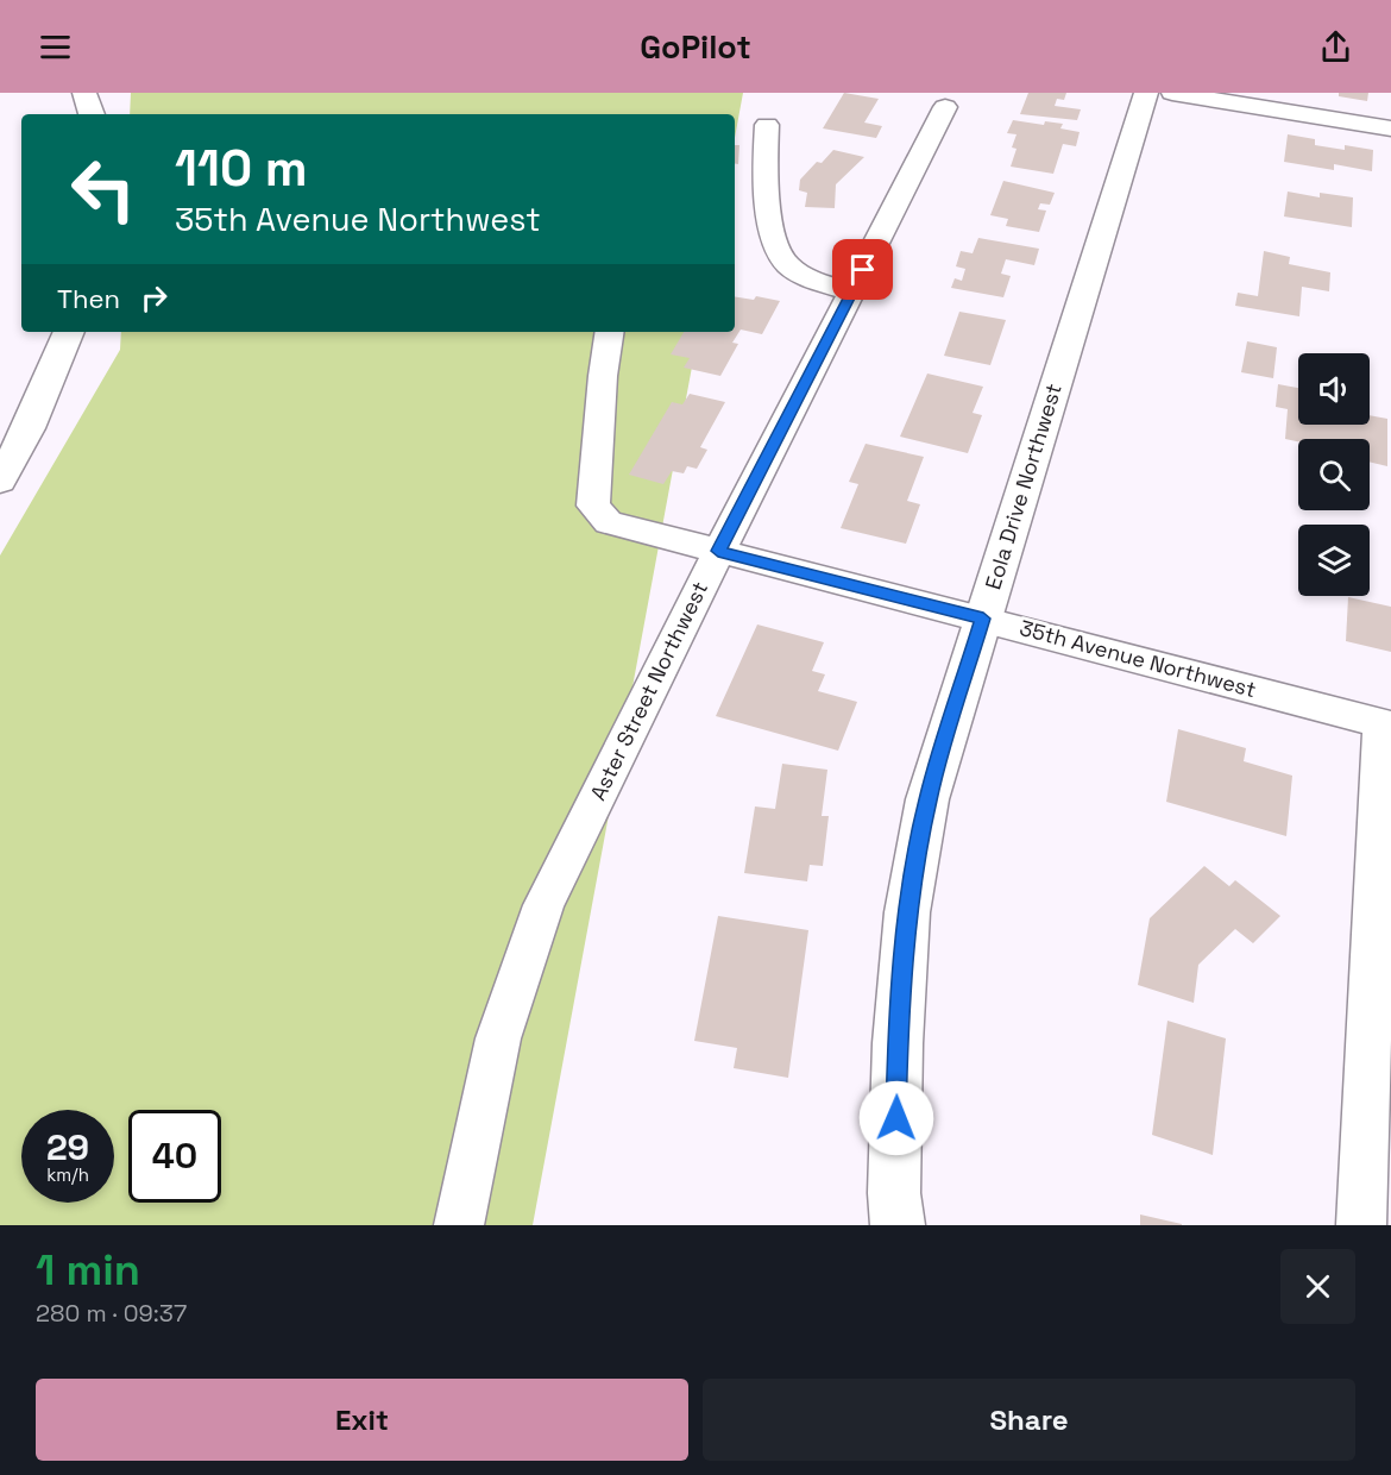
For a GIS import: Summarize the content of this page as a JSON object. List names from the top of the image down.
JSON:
{
  "streets": {
    "street": ["Eola Drive Northwest", "35th Avenue Northwest", "Aster Street Northwest"]
  },
  "crossings": [
    ["Eola Drive Northwest", "35th Avenue Northwest"],
    ["35th Avenue Northwest", "Aster Street Northwest"]
  ],
  "page": {
    "header": "GoPilot",
    "turn": ["110 m", "35th Avenue Northwest"],
    "then": "Then",
    "speed": "29 km/h",
    "limit": "40",
    "heading": ["1 min", "280 m · 09:37"],
    "buttons": ["Exit", "Share"]
  }
}
